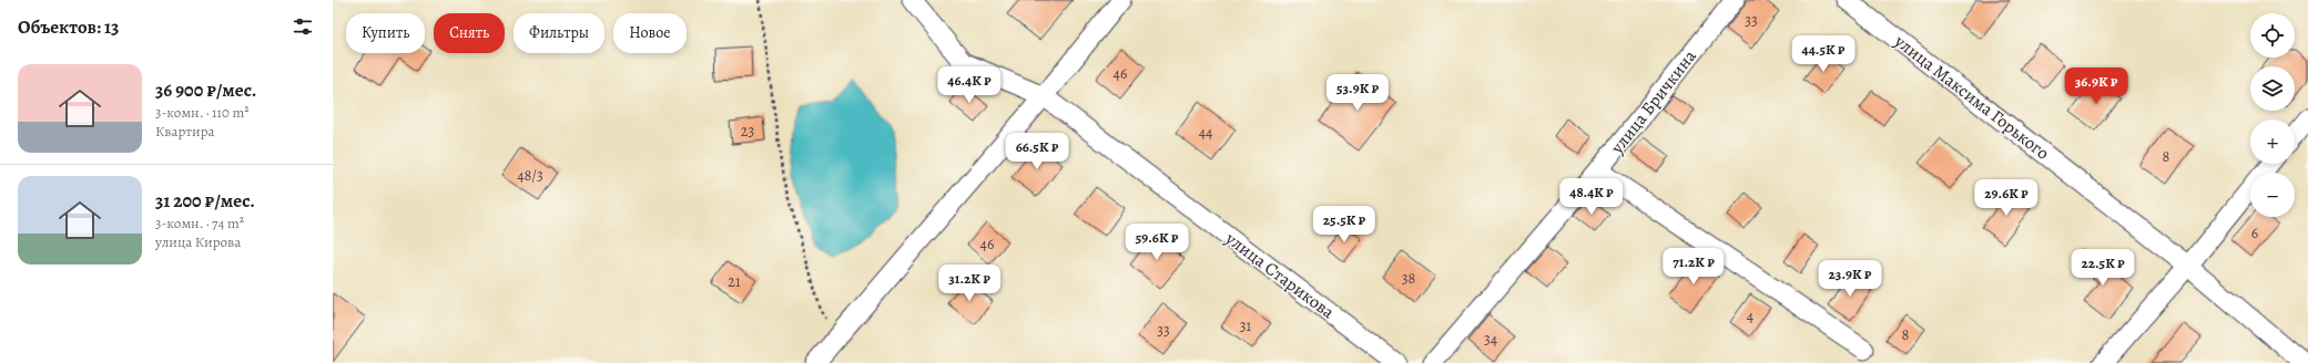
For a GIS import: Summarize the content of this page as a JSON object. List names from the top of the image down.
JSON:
{
  "streets": {
    "street": ["улица Максима Горького", "улица Бричкина", "улица Старикова"]
  },
  "house_numbers": [
    "33",
    "46",
    "23",
    "44",
    "8",
    "48/3",
    "6",
    "46",
    "38",
    "21",
    "4",
    "31",
    "33",
    "8",
    "34"
  ],
  "page": {
    "heading": "Объектов: 13",
    "map_buttons": ["+", "−"],
    "chip": [
      "Купить",
      "Снять",
      "Фильтры",
      "Новое"
    ],
    "price": [
      "44.5K ₽",
      "46.4K ₽",
      "36.9K ₽",
      "53.9K ₽",
      "66.5K ₽",
      "48.4K ₽",
      "29.6K ₽",
      "25.5K ₽",
      "59.6K ₽",
      "71.2K ₽",
      "22.5K ₽",
      "23.9K ₽",
      "31.2K ₽"
    ],
    "list": [
      {
        "name": "36 900 ₽/мес.",
        "note": "3-комн. · 110 m² · Квартира"
      },
      {
        "name": "31 200 ₽/мес.",
        "note": "3-комн. · 74 m² · улица Кирова"
      }
    ]
  }
}
